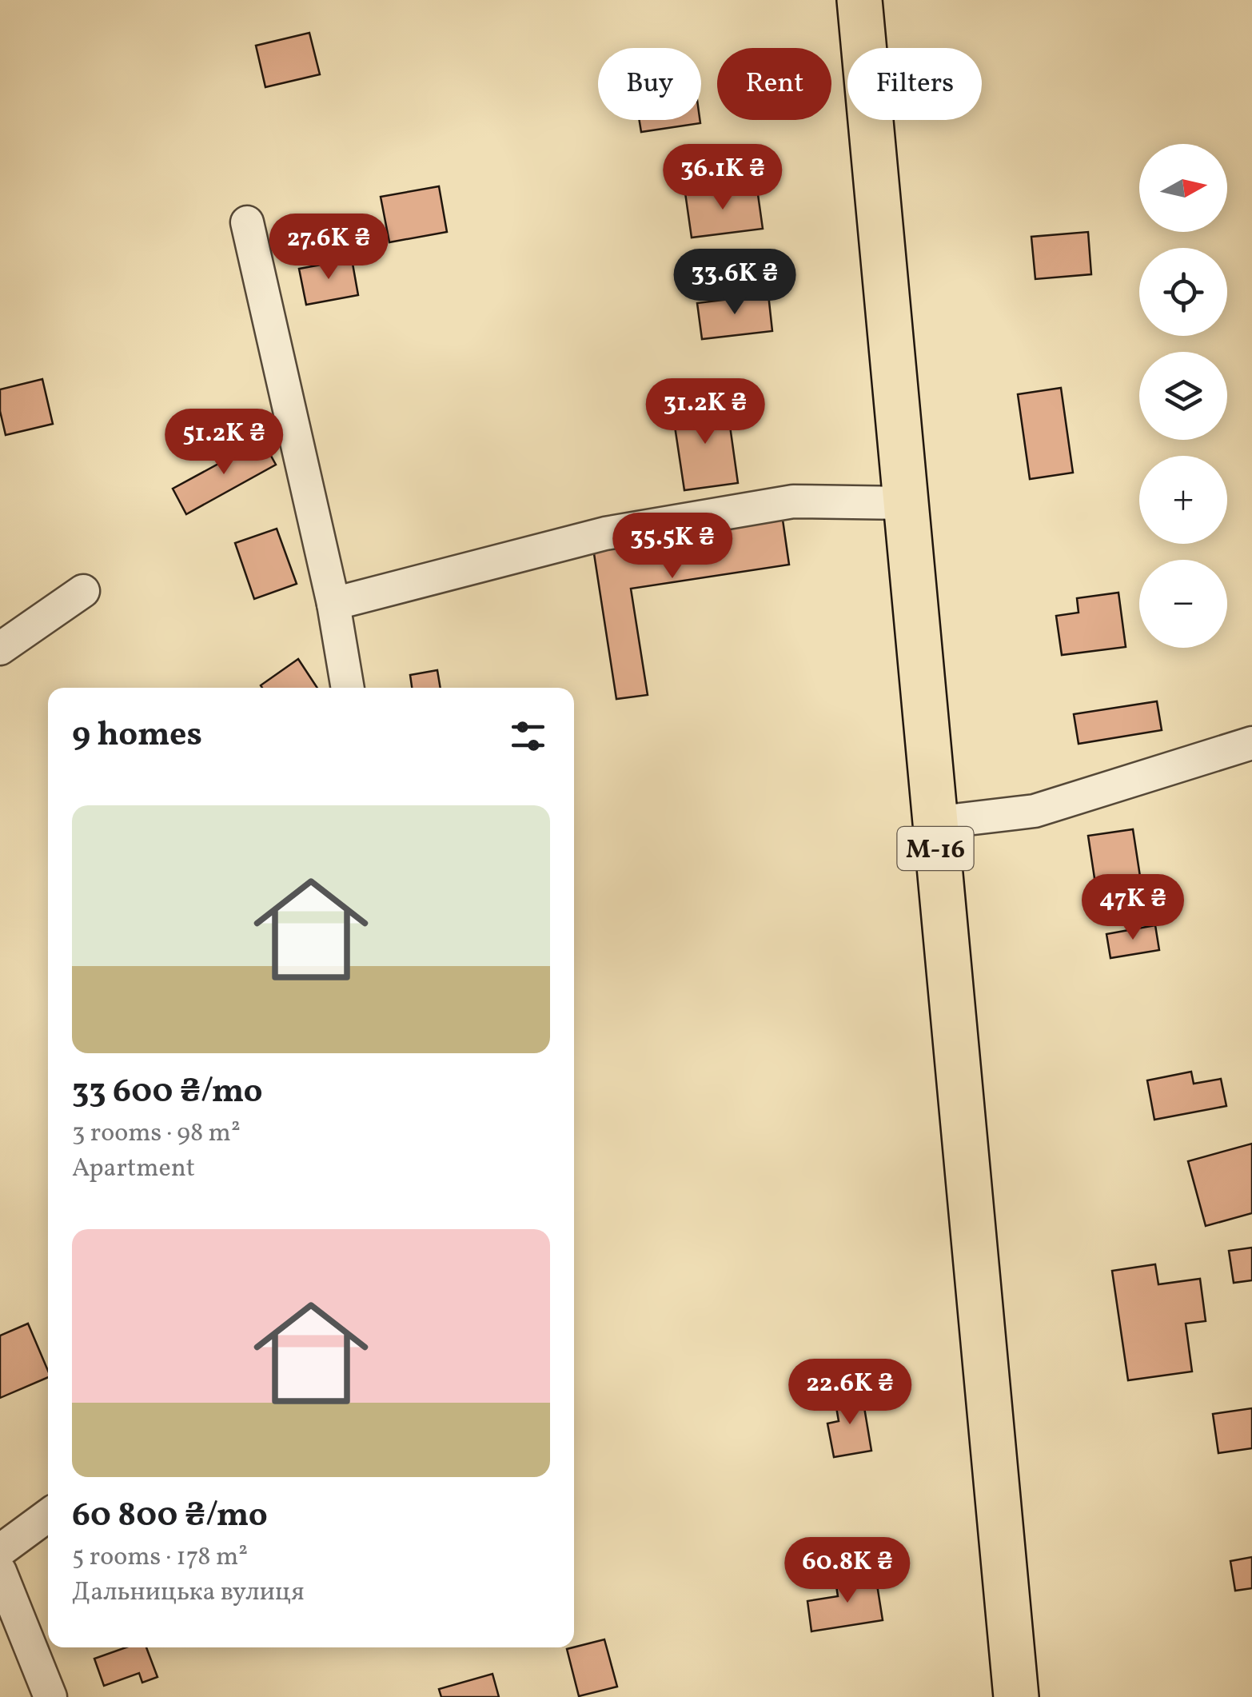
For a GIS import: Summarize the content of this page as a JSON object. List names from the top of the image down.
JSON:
{
  "streets": {
    "highway": ["М-16"]
  },
  "north": "right",
  "page": {
    "chip": ["Buy", "Rent", "Filters"],
    "map_buttons": ["+", "−"],
    "price": [
      "36.1K ₴",
      "27.6K ₴",
      "33.6K ₴",
      "31.2K ₴",
      "51.2K ₴",
      "35.5K ₴",
      "47K ₴",
      "22.6K ₴",
      "60.8K ₴"
    ],
    "heading": "9 homes",
    "list": [
      {
        "name": "33 600 ₴/mo",
        "note": "3 rooms · 98 m² · Apartment"
      },
      {
        "name": "60 800 ₴/mo",
        "note": "5 rooms · 178 m² · Дальницька вулиця"
      }
    ]
  }
}
